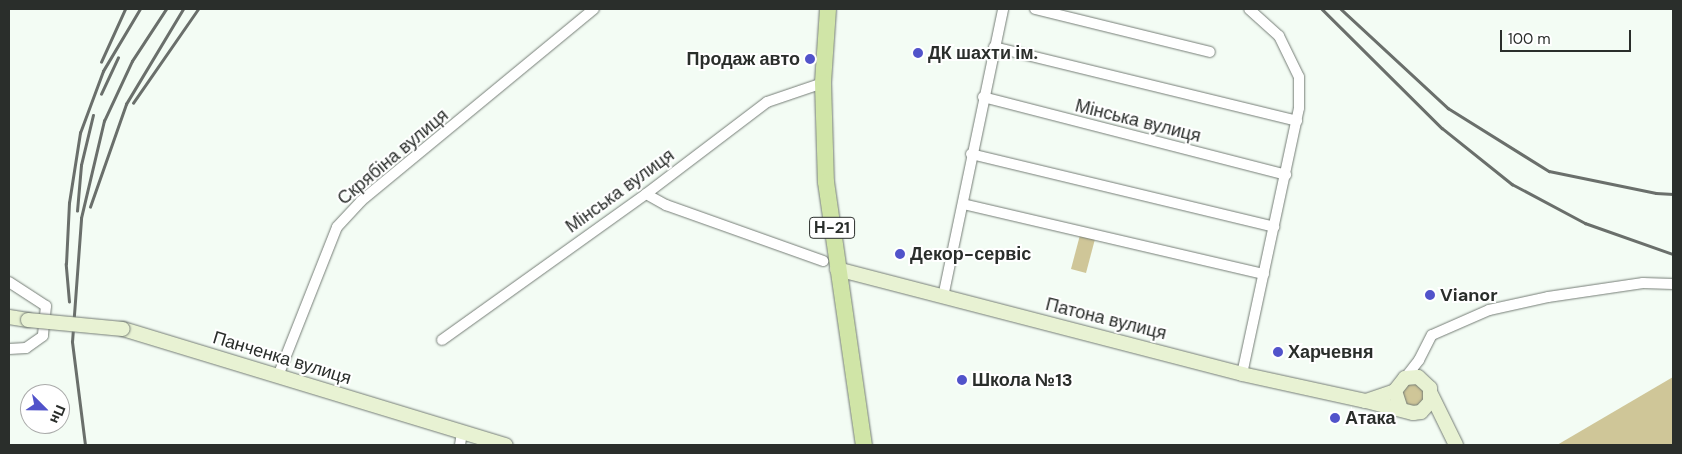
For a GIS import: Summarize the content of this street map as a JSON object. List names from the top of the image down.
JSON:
{
  "streets": {
    "main road": ["Н-21"],
    "street": [
      "Мінська вулиця",
      "Скрябіна вулиця",
      "Патона вулиця",
      "Панченка вулиця"
    ]
  },
  "crossings": [
    ["Мінська вулиця", "Н-21"],
    ["Скрябіна вулиця", "Панченка вулиця"],
    ["Н-21", "Патона вулиця"]
  ],
  "places": [
    "ДК шахти ім.",
    "Продаж авто",
    "Декор-сервіс",
    "Vianor",
    "Харчевня",
    "Школа №13",
    "Атака"
  ],
  "scale_bar": "100 m",
  "north": "bottom right"
}
